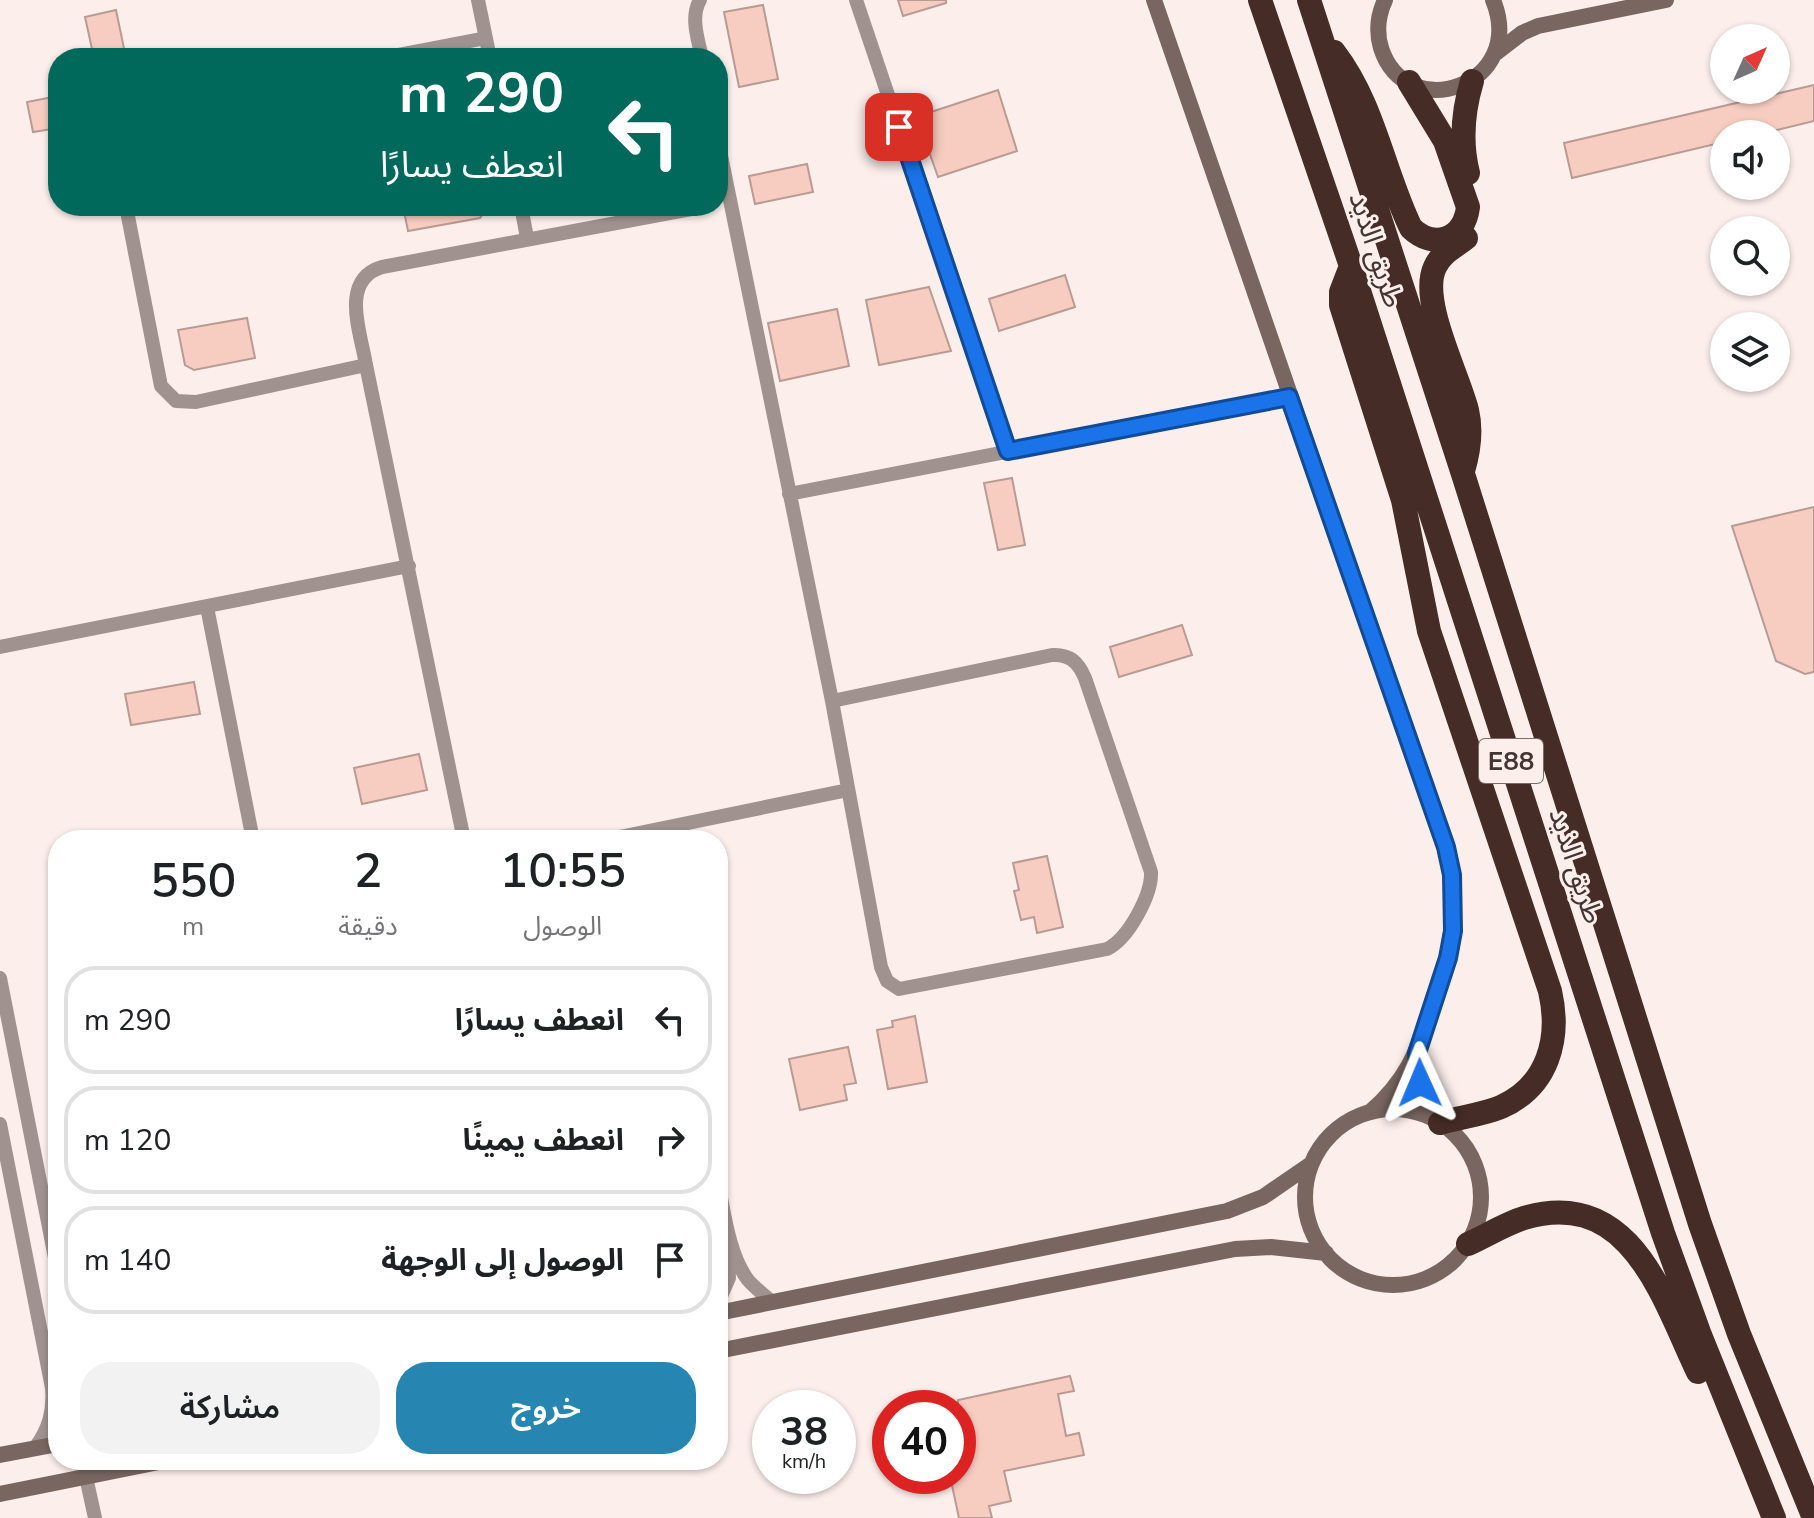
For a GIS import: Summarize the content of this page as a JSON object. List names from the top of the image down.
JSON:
{
  "streets": {
    "highway": ["طريق الذيد", "E88"]
  },
  "north": "top right",
  "page": {
    "turn": ["290 m", "انعطف يسارًا"],
    "eta": [
      "10:55",
      "الوصول",
      "2",
      "دقيقة",
      "550",
      "m"
    ],
    "list": [
      {
        "name": "انعطف يسارًا",
        "value": "290 m"
      },
      {
        "name": "انعطف يمينًا",
        "value": "120 m"
      },
      {
        "name": "الوصول إلى الوجهة",
        "value": "140 m"
      }
    ],
    "buttons": ["خروج", "مشاركة"],
    "speed": "38 km/h",
    "limit": "40"
  }
}
